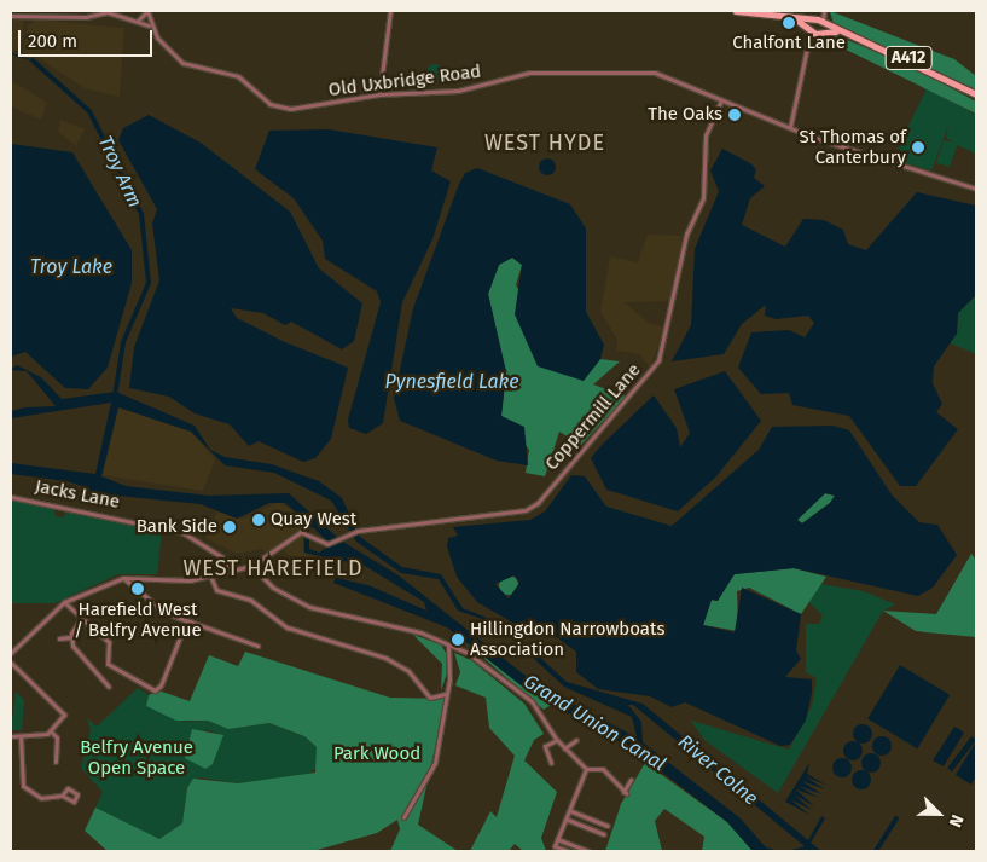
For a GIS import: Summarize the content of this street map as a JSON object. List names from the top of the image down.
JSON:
{
  "streets": {
    "main road": ["A412"],
    "street": ["Old Uxbridge Road", "Coppermill Lane", "Jacks Lane"]
  },
  "crossings": [
    ["Old Uxbridge Road", "Coppermill Lane"]
  ],
  "districts": ["WEST HYDE", "WEST HAREFIELD"],
  "water": [
    "Troy Arm",
    "Troy Lake",
    "Pynesfield Lake",
    "Grand Union Canal",
    "River Colne"
  ],
  "parks": ["Belfry Avenue Open Space", "Park Wood"],
  "places": [
    "Chalfont Lane",
    "The Oaks",
    "St Thomas of Canterbury",
    "Quay West",
    "Bank Side",
    "Harefield West / Belfry Avenue",
    "Hillingdon Narrowboats Association"
  ],
  "scale_bar": "200 m",
  "north": "bottom right"
}
